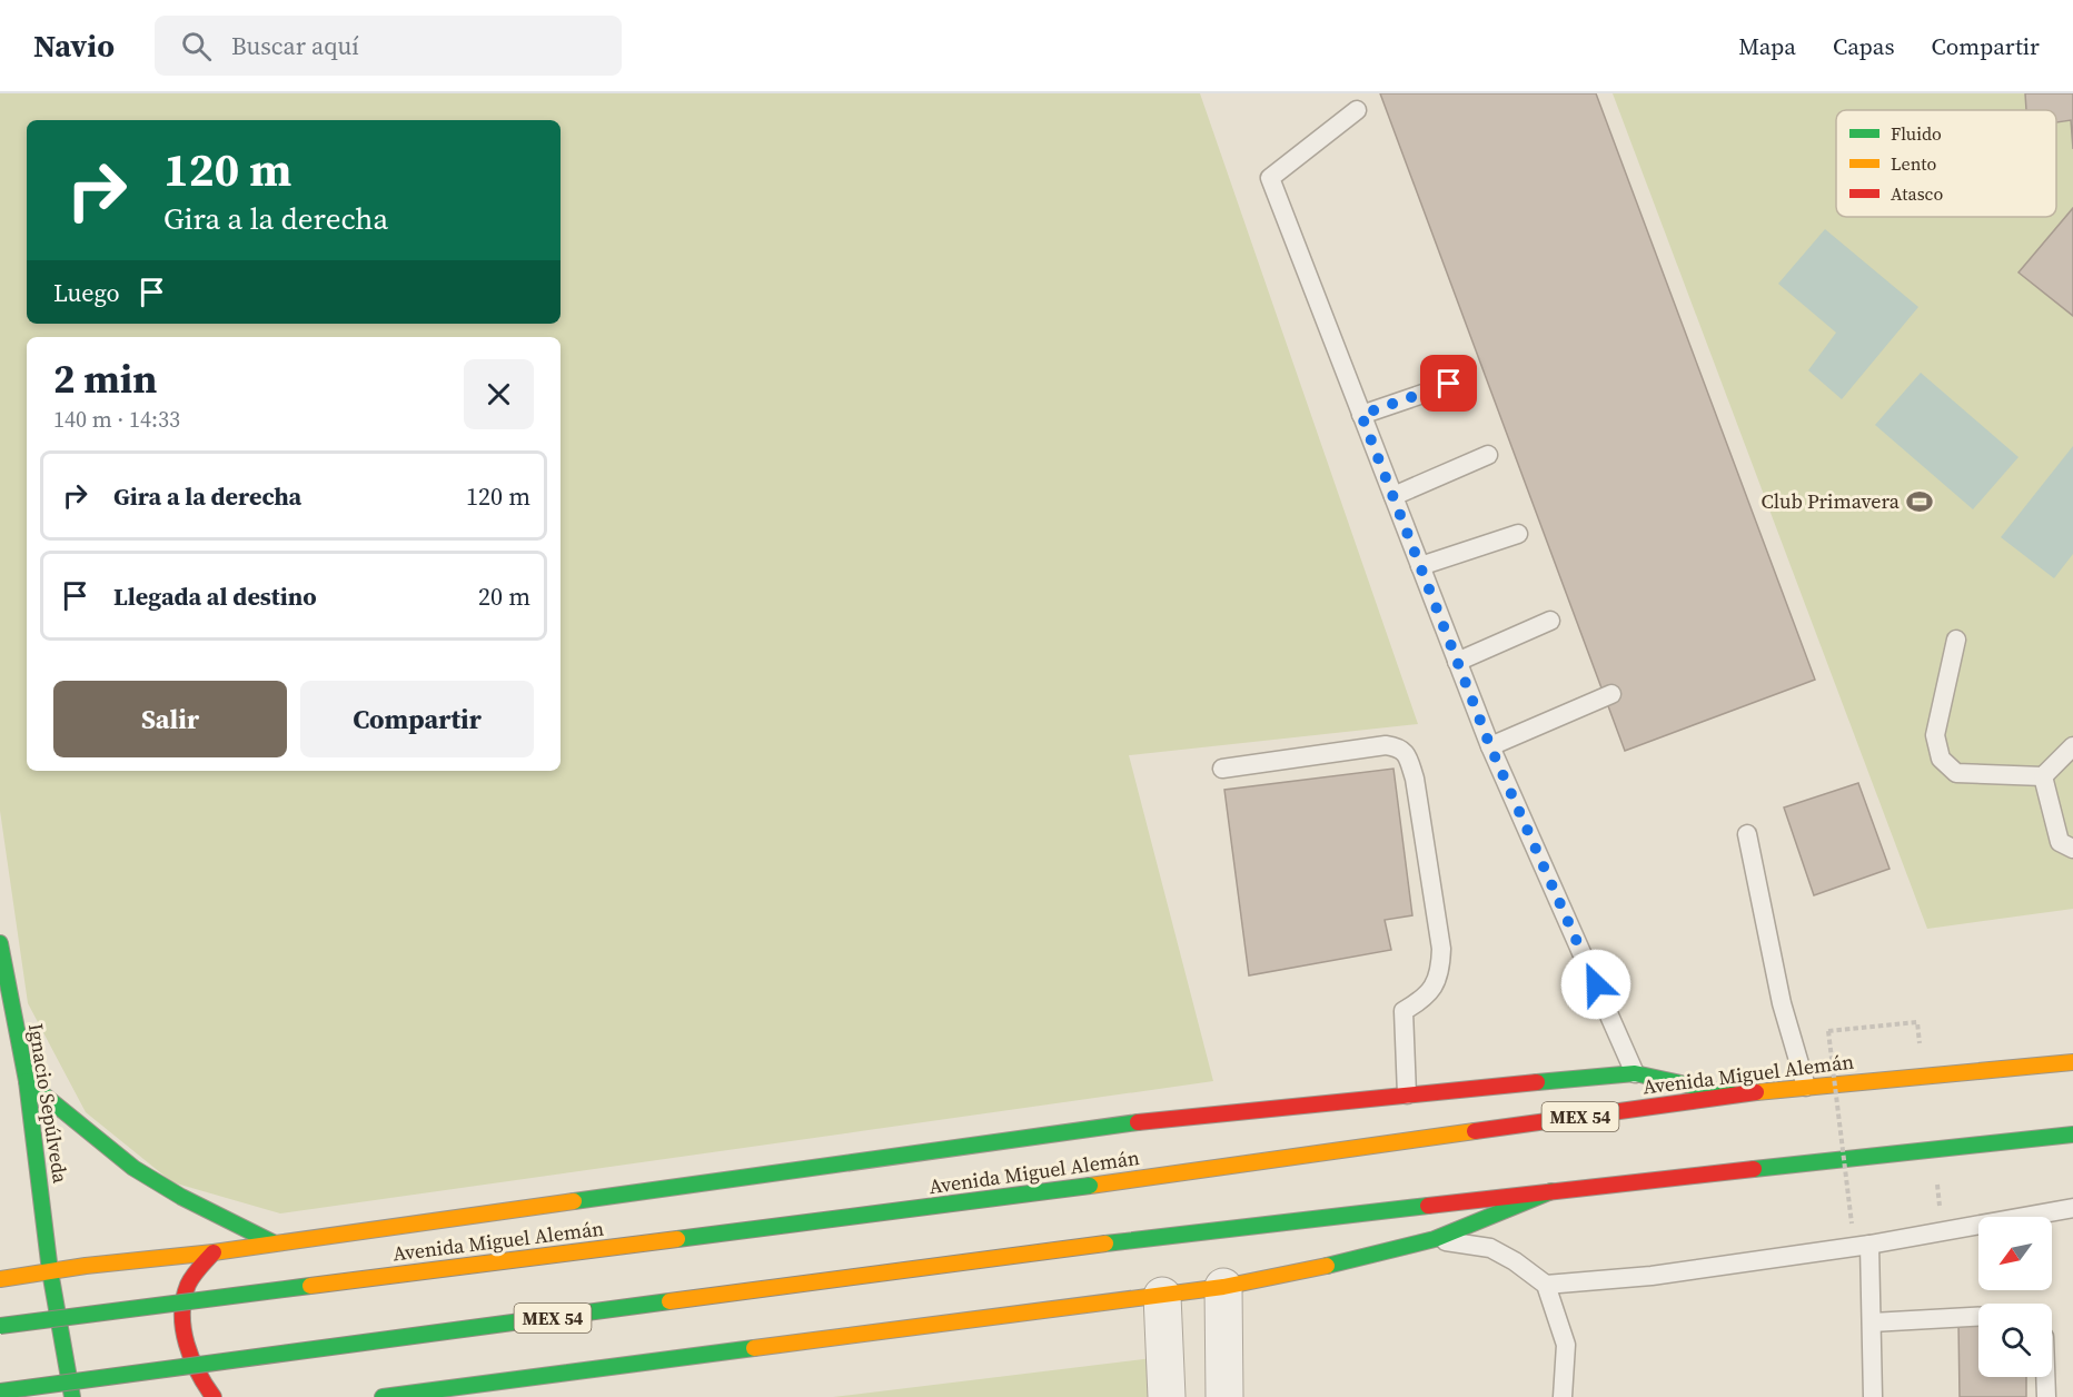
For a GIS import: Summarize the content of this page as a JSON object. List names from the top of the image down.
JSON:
{
  "streets": {
    "main road": ["Avenida Miguel Alemán", "Ignacio Sepúlveda", "MEX 54"]
  },
  "places": {
    "sports": ["Club Primavera"]
  },
  "legend": ["Fluido", "Lento", "Atasco"],
  "north": "bottom left",
  "page": {
    "header": "Navio",
    "search": "Buscar aquí",
    "nav": ["Mapa", "Capas", "Compartir"],
    "turn": ["120 m", "Gira a la derecha"],
    "then": "Luego",
    "heading": ["2 min", "140 m · 14:33"],
    "list": [
      {
        "name": "Gira a la derecha",
        "value": "120 m"
      },
      {
        "name": "Llegada al destino",
        "value": "20 m"
      }
    ],
    "buttons": ["Salir", "Compartir"]
  }
}
